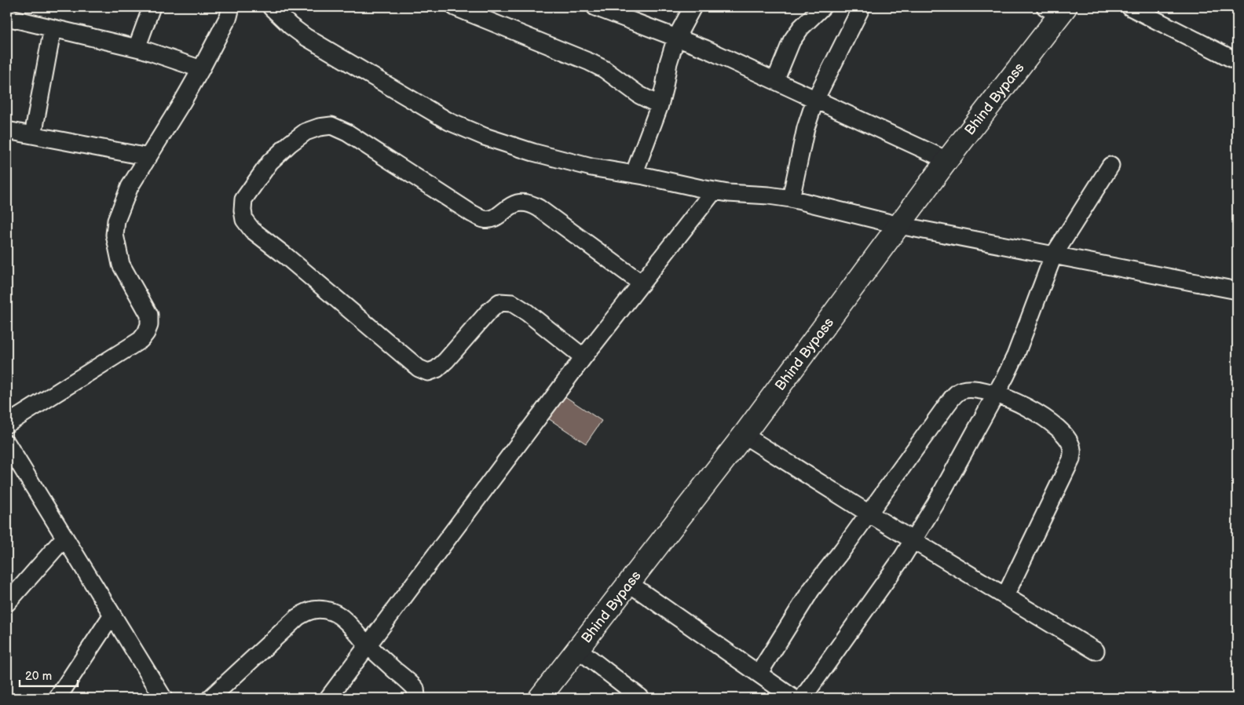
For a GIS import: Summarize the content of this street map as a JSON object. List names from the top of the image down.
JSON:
{
  "streets": {
    "street": ["Bhind Bypass"]
  },
  "scale_bar": "20 m"
}
